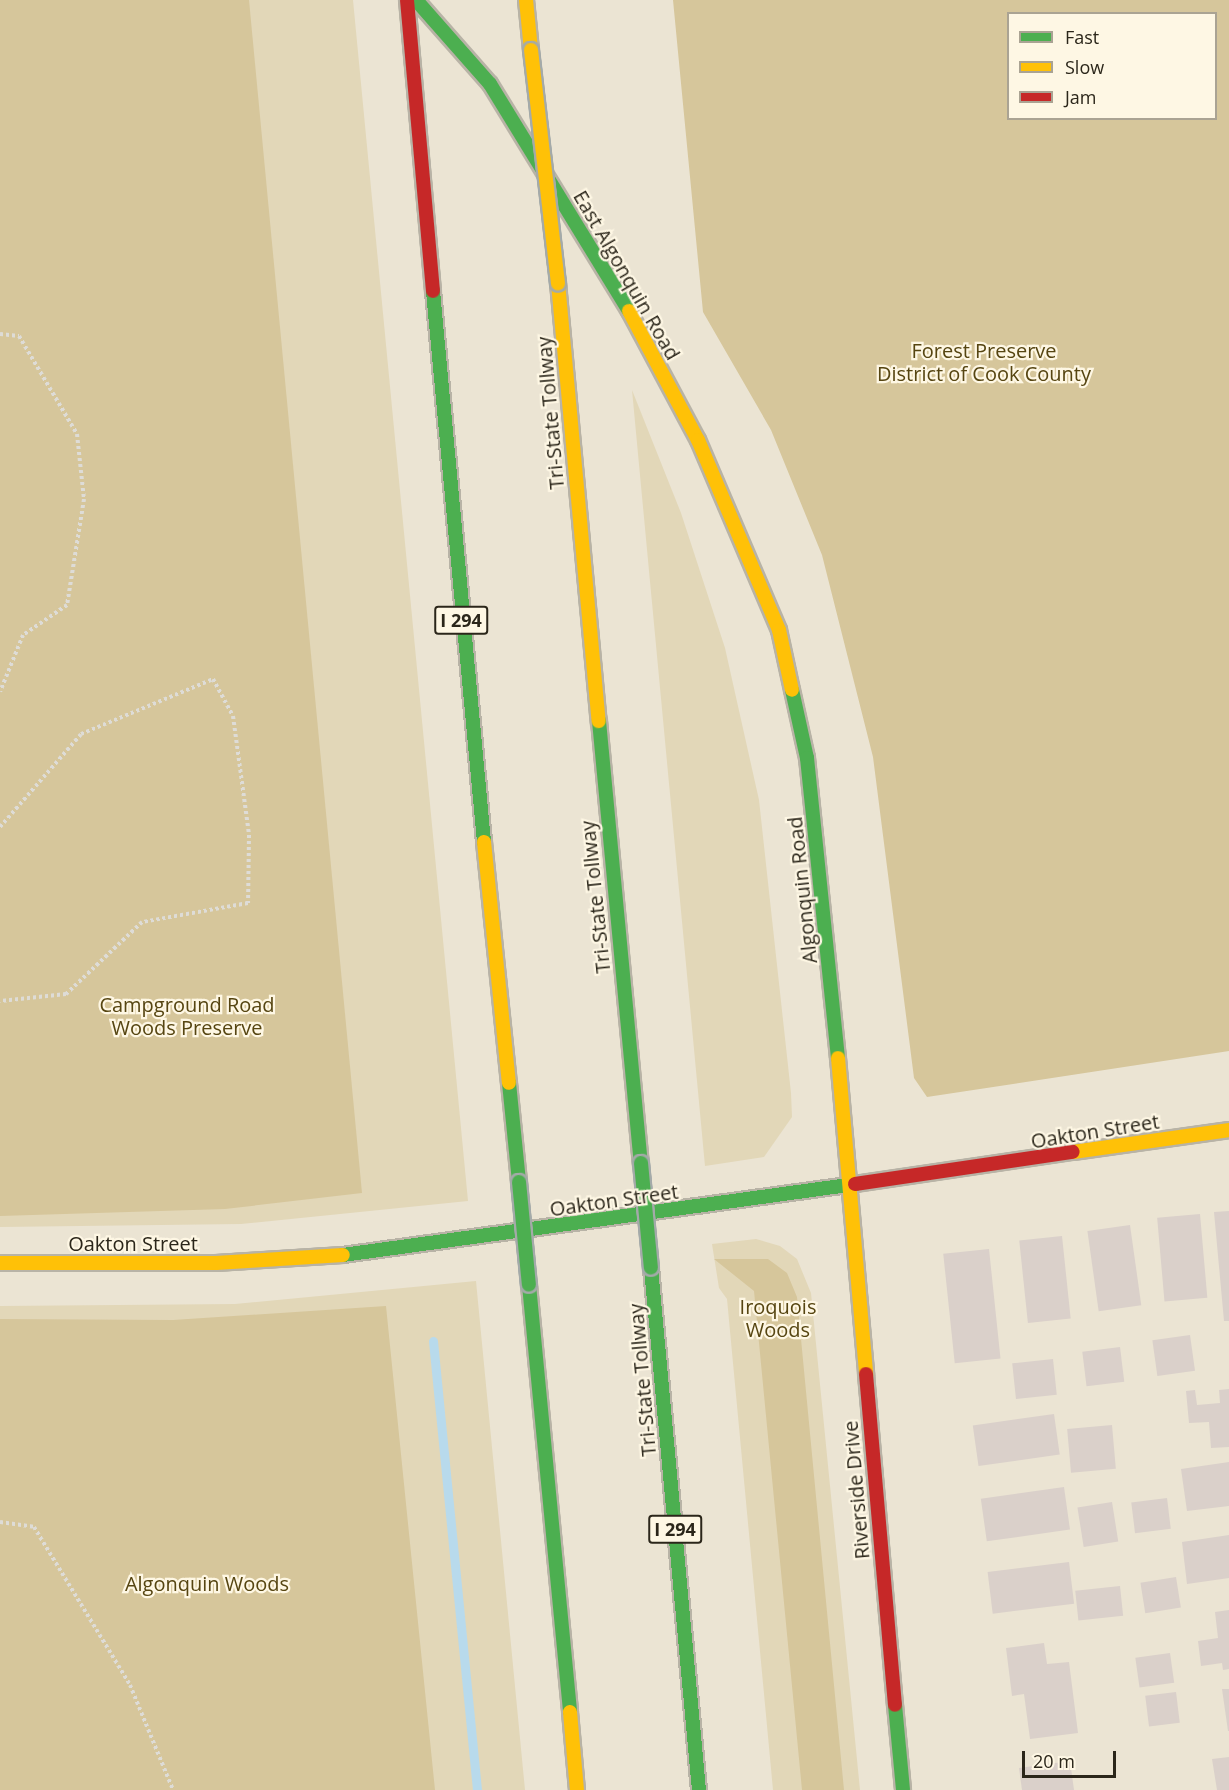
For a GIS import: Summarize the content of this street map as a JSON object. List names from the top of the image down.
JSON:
{
  "streets": {
    "main road": [
      "East Algonquin Road",
      "Tri-State Tollway",
      "I 294",
      "Algonquin Road",
      "Oakton Street",
      "Riverside Drive"
    ]
  },
  "crossings": [
    ["East Algonquin Road", "Algonquin Road"],
    ["Algonquin Road", "Oakton Street"],
    ["Algonquin Road", "Riverside Drive"],
    ["Oakton Street", "Riverside Drive"]
  ],
  "parks": [
    "Forest Preserve District of Cook County",
    "Campground Road Woods Preserve",
    "Iroquois Woods",
    "Algonquin Woods"
  ],
  "legend": ["Fast", "Slow", "Jam"],
  "scale_bar": "20 m"
}
